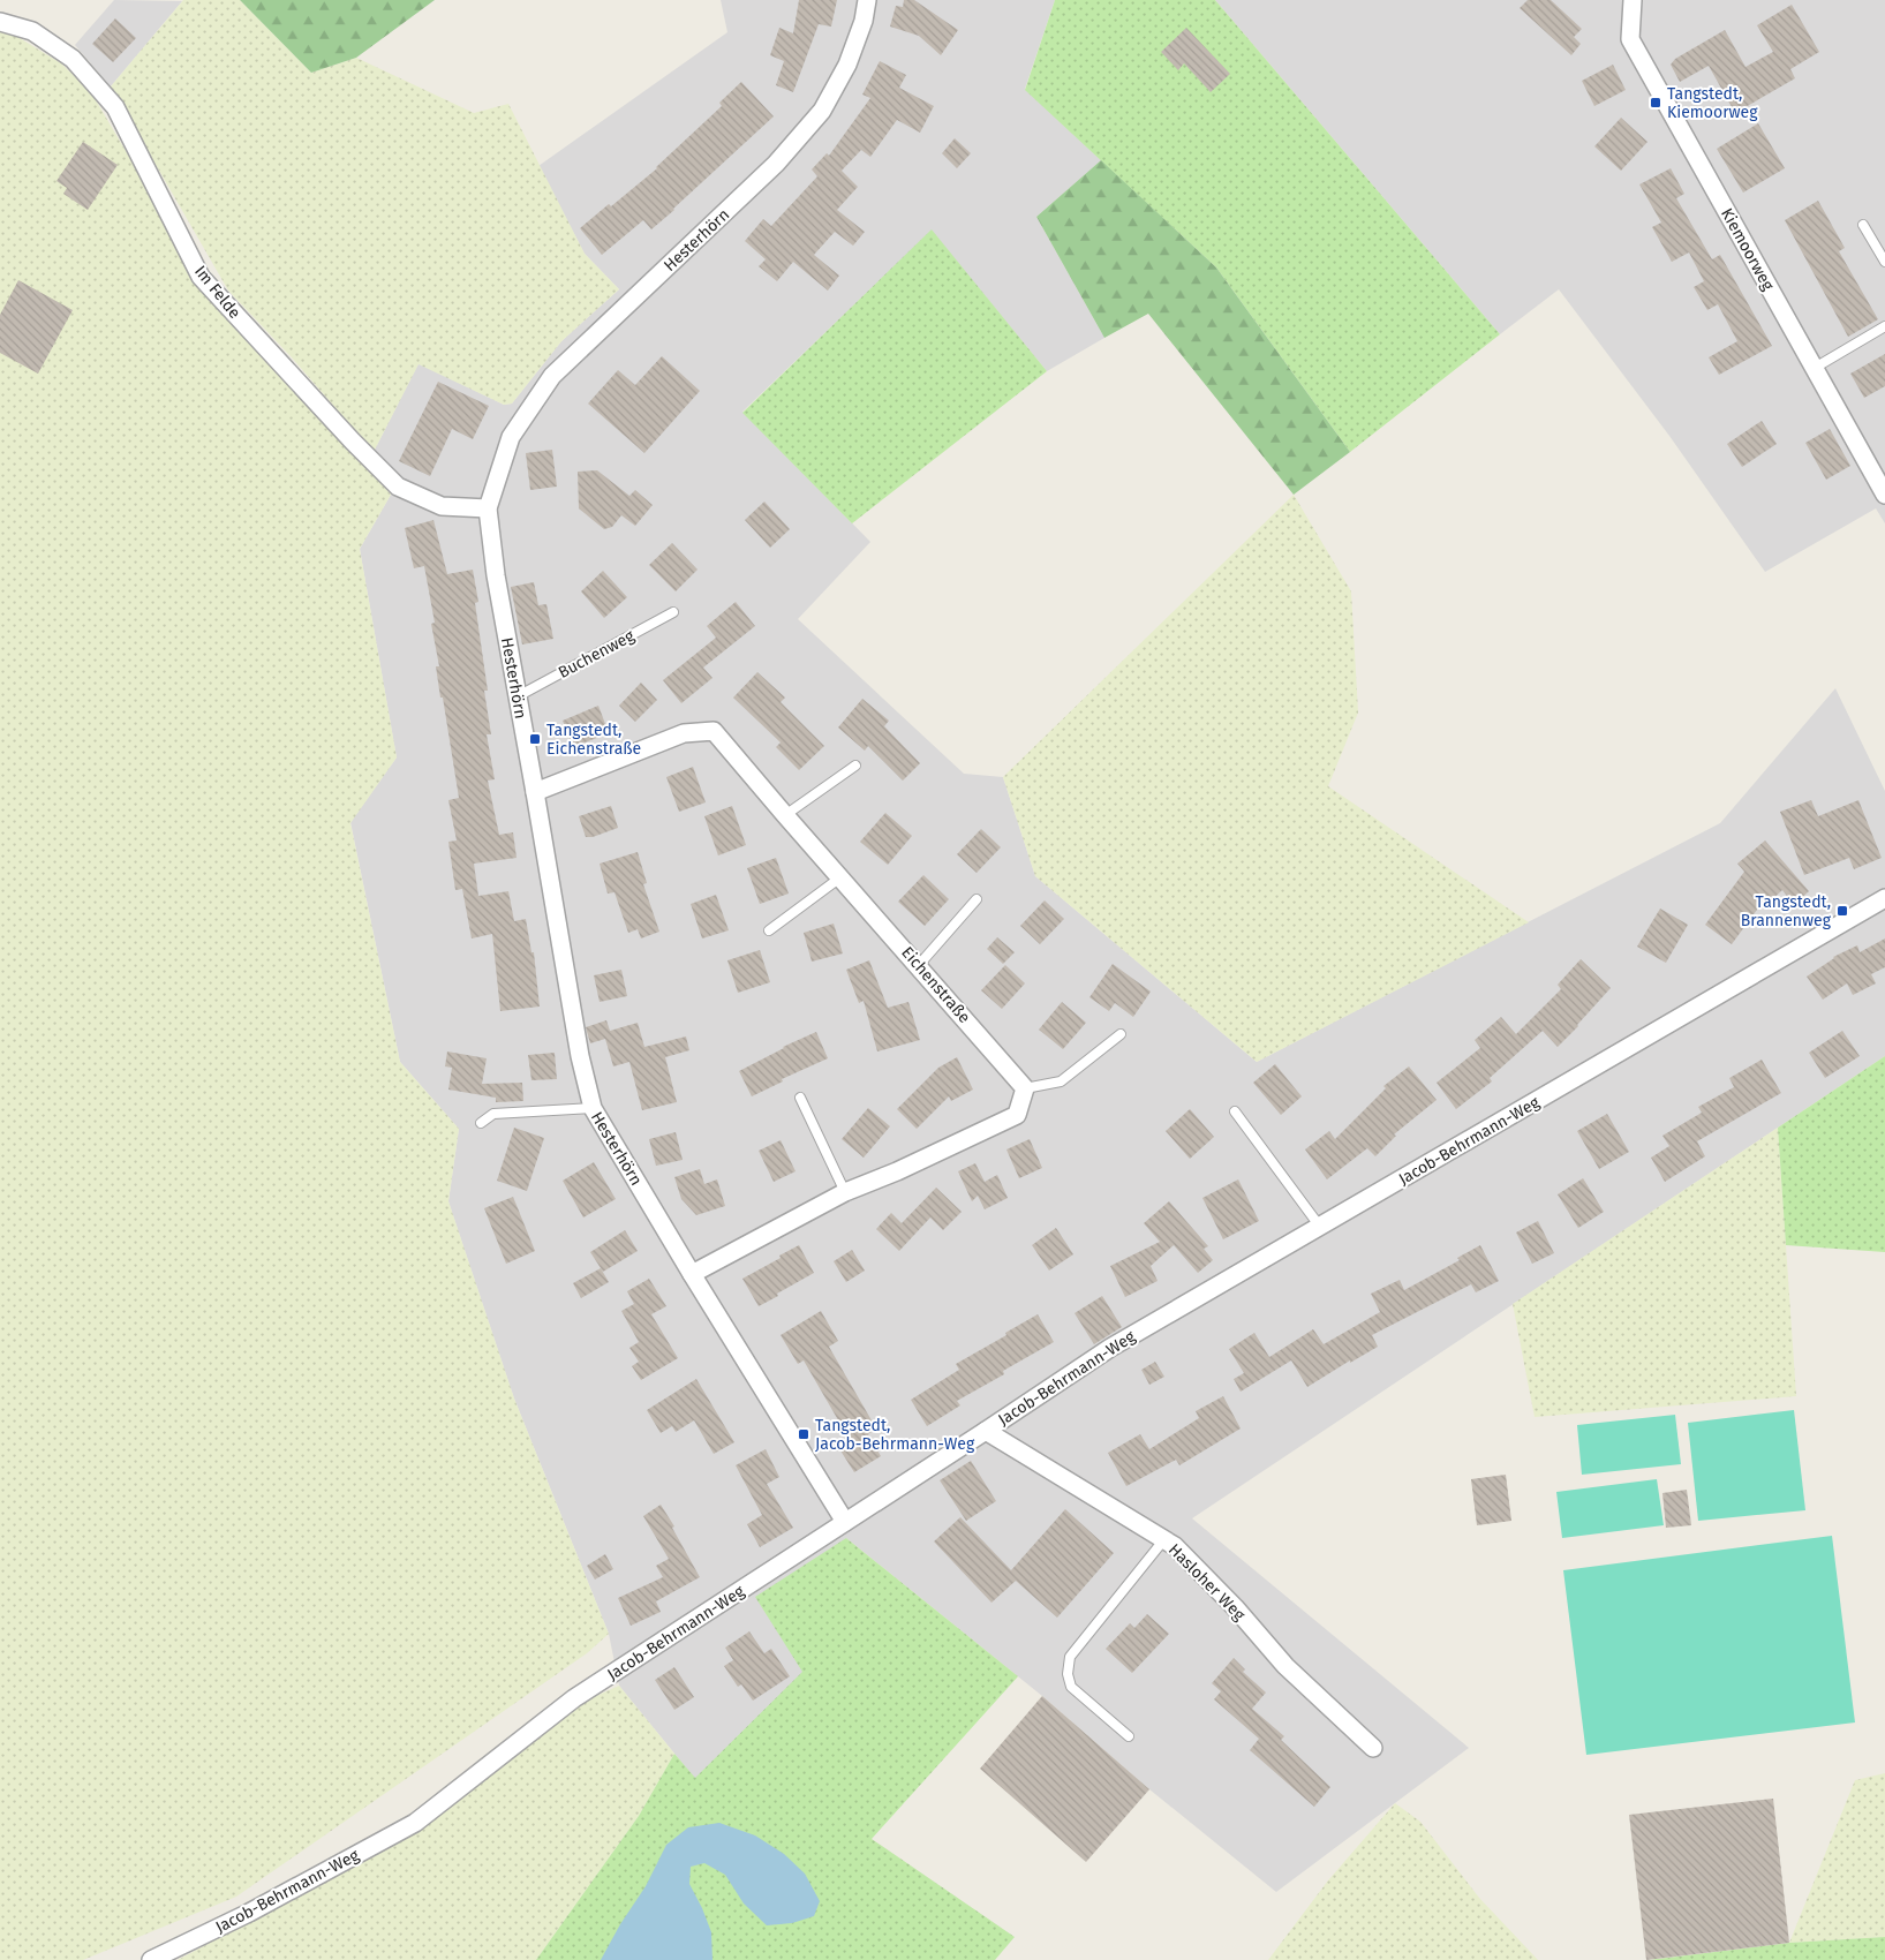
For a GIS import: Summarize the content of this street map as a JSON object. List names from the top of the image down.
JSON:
{
  "streets": {
    "street": [
      "Hesterhörn",
      "Kiemoorweg",
      "Im Felde",
      "Eichenstraße",
      "Jacob-Behrmann-Weg",
      "Hasloher Weg"
    ],
    "lane": ["Buchenweg"]
  },
  "crossings": [
    ["Hesterhörn", "Im Felde"],
    ["Hesterhörn", "Buchenweg"],
    ["Hesterhörn", "Eichenstraße"],
    ["Hesterhörn", "Jacob-Behrmann-Weg"],
    ["Jacob-Behrmann-Weg", "Hasloher Weg"]
  ],
  "places": {
    "transit": [
      "Tangstedt, Kiemoorweg",
      "Tangstedt, Eichenstraße",
      "Tangstedt, Brannenweg",
      "Tangstedt, Jacob-Behrmann-Weg"
    ]
  }
}
